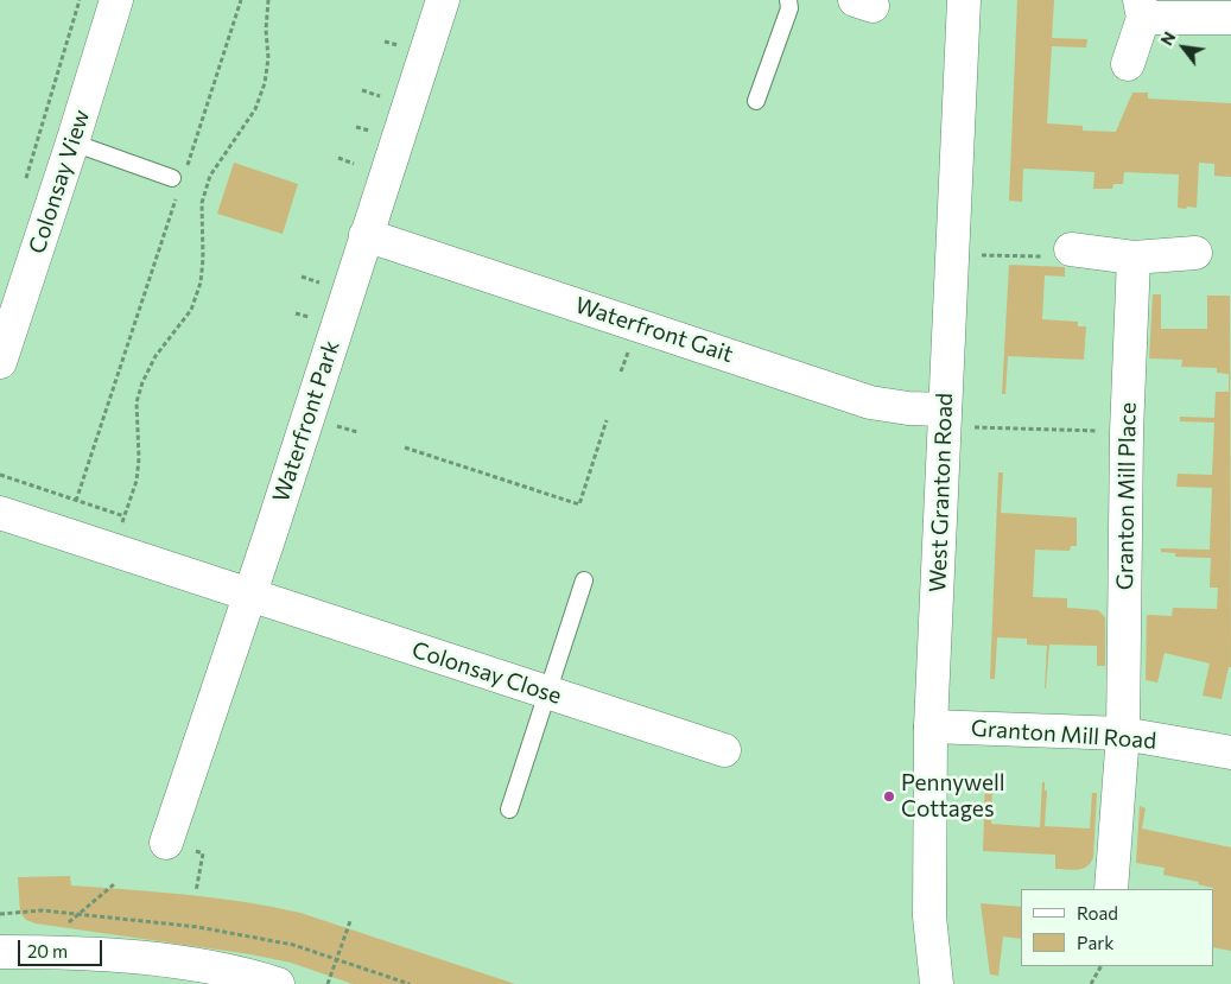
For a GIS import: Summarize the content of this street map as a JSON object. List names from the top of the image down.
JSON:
{
  "streets": {
    "street": [
      "Colonsay View",
      "Waterfront Gait",
      "Waterfront Park",
      "West Granton Road",
      "Granton Mill Place",
      "Colonsay Close",
      "Granton Mill Road"
    ]
  },
  "crossings": [
    ["Waterfront Gait", "Waterfront Park"],
    ["Waterfront Gait", "West Granton Road"],
    ["Waterfront Park", "Colonsay Close"],
    ["West Granton Road", "Granton Mill Road"],
    ["Granton Mill Place", "Granton Mill Road"]
  ],
  "places": ["Pennywell Cottages"],
  "legend": ["Road", "Park"],
  "scale_bar": "20 m",
  "north": "top left"
}
